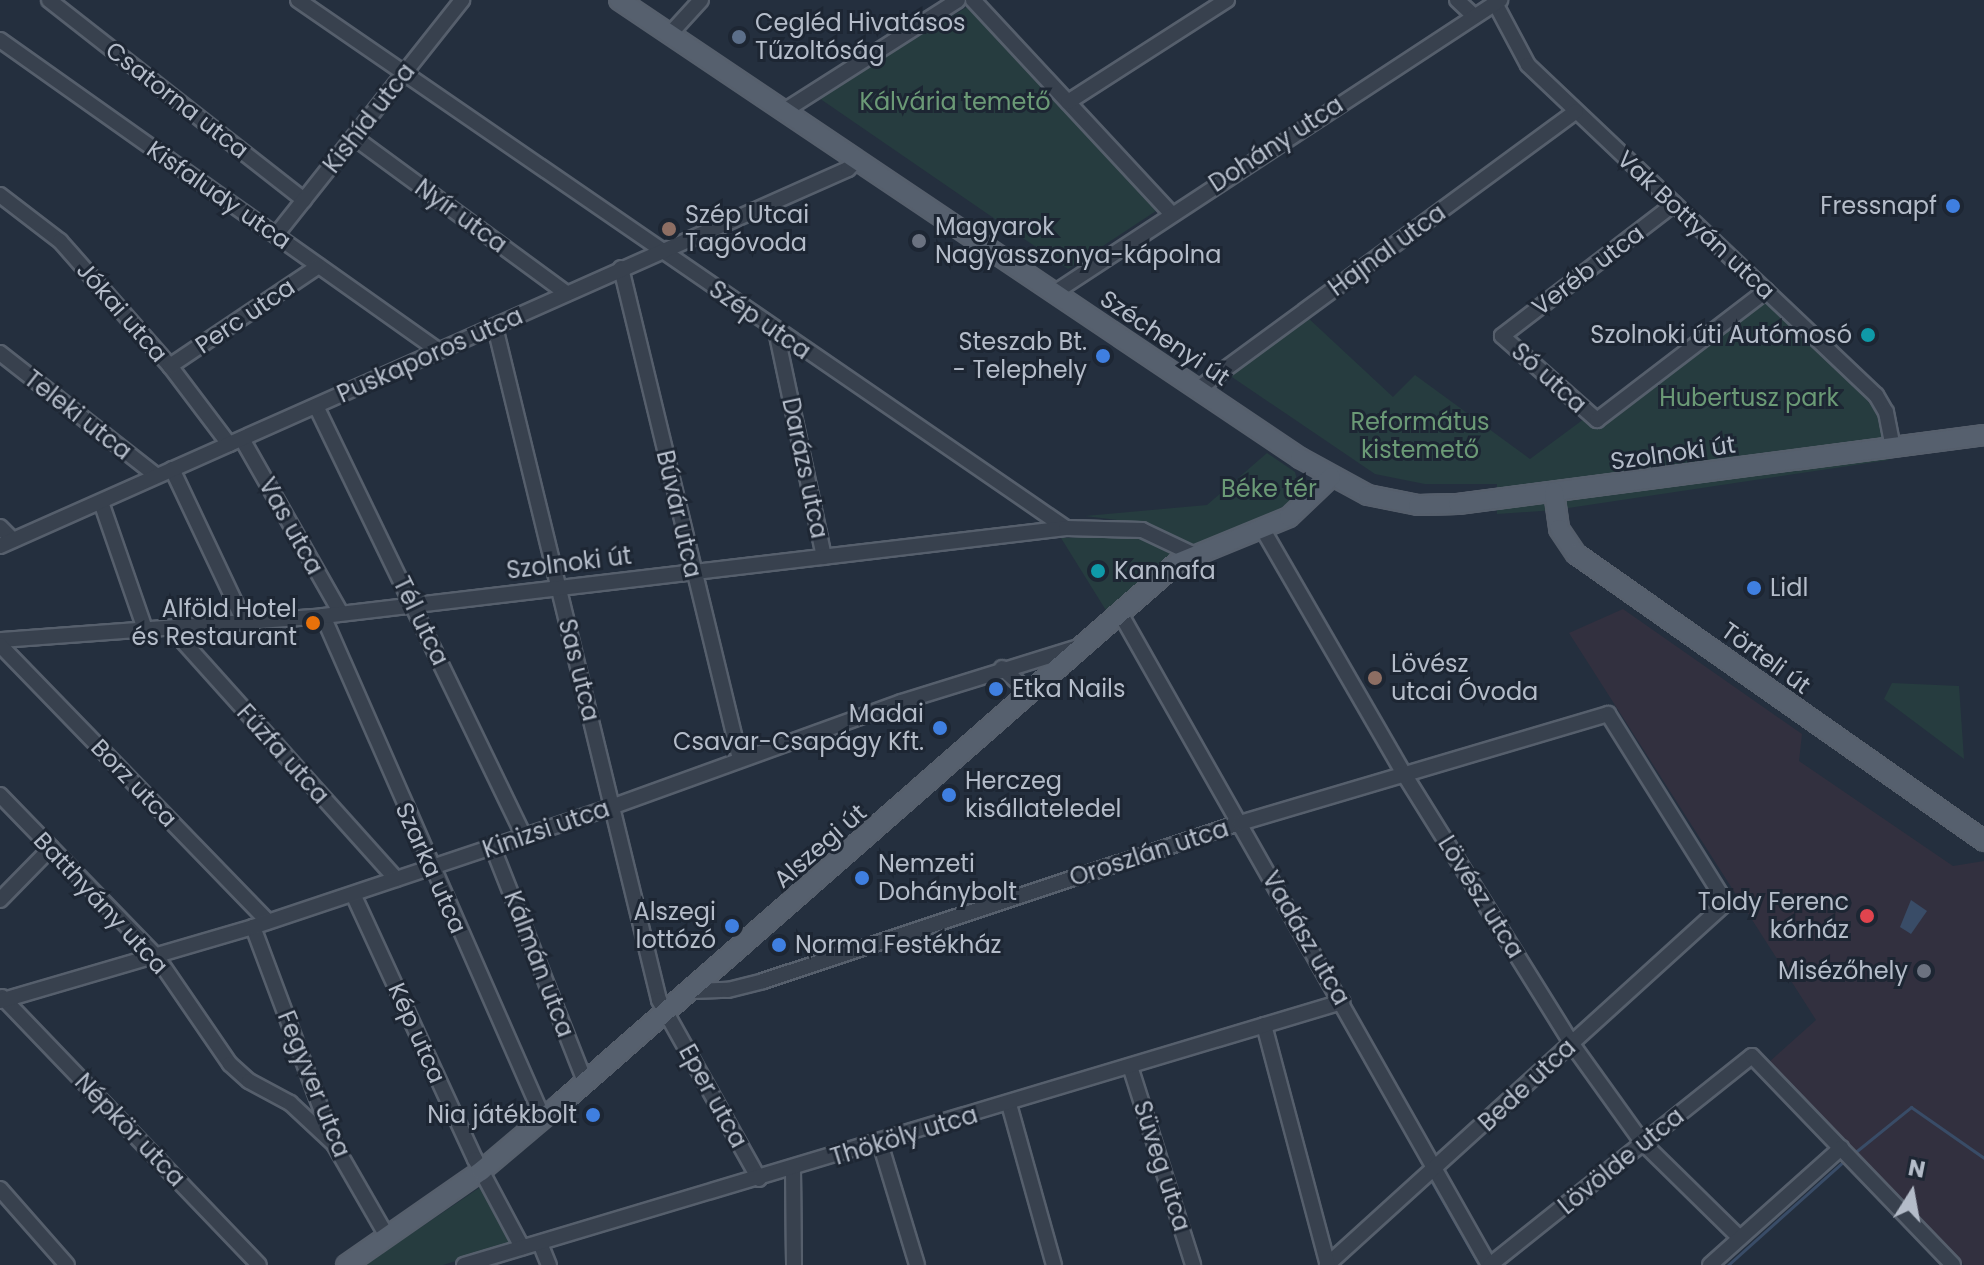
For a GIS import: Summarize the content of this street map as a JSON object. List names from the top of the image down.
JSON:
{
  "streets": {
    "main road": [
      "Széchenyi út",
      "Szolnoki út",
      "Törteli út",
      "Alszegi út"
    ],
    "street": [
      "Csatorna utca",
      "Kishíd utca",
      "Dohány utca",
      "Kisfaludy utca",
      "Nyír utca",
      "Vak Bottyán utca",
      "Hajnal utca",
      "Veréb utca",
      "Jókai utca",
      "Perc utca",
      "Szép utca",
      "Puskaporos utca",
      "Só utca",
      "Teleki utca",
      "Darázs utca",
      "Búvár utca",
      "Vas utca",
      "Tél utca",
      "Sas utca",
      "Fűzfa utca",
      "Borz utca",
      "Kinizsi utca",
      "Oroszlán utca",
      "Szarka utca",
      "Lövész utca",
      "Batthyány utca",
      "Vadász utca",
      "Kálmán utca",
      "Kép utca",
      "Fegyver utca",
      "Bede utca",
      "Eper utca",
      "Népkör utca",
      "Thököly utca",
      "Lövölde utca",
      "Süveg utca"
    ]
  },
  "crossings": [
    ["Csatorna utca", "Kishíd utca"],
    ["Kishíd utca", "Kisfaludy utca"],
    ["Kishíd utca", "Nyír utca"],
    ["Kishíd utca", "Szép utca"],
    ["Dohány utca", "Vak Bottyán utca"],
    ["Dohány utca", "Széchenyi út"],
    ["Kisfaludy utca", "Perc utca"],
    ["Kisfaludy utca", "Puskaporos utca"],
    ["Nyír utca", "Puskaporos utca"],
    ["Vak Bottyán utca", "Hajnal utca"],
    ["Vak Bottyán utca", "Veréb utca"],
    ["Vak Bottyán utca", "Só utca"],
    ["Vak Bottyán utca", "Szolnoki út"],
    ["Hajnal utca", "Széchenyi út"],
    ["Veréb utca", "Só utca"],
    ["Jókai utca", "Perc utca"],
    ["Jókai utca", "Puskaporos utca"],
    ["Jókai utca", "Vas utca"],
    ["Szép utca", "Puskaporos utca"],
    ["Szép utca", "Szolnoki út"],
    ["Szép utca", "Darázs utca"],
    ["Széchenyi út", "Puskaporos utca"],
    ["Széchenyi út", "Szolnoki út"],
    ["Széchenyi út", "Alszegi út"],
    ["Puskaporos utca", "Teleki utca"],
    ["Puskaporos utca", "Búvár utca"],
    ["Puskaporos utca", "Vas utca"],
    ["Puskaporos utca", "Tél utca"],
    ["Puskaporos utca", "Sas utca"],
    ["Szolnoki út", "Darázs utca"],
    ["Szolnoki út", "Búvár utca"],
    ["Szolnoki út", "Vas utca"],
    ["Szolnoki út", "Tél utca"],
    ["Szolnoki út", "Törteli út"],
    ["Szolnoki út", "Sas utca"],
    ["Szolnoki út", "Fűzfa utca"],
    ["Szolnoki út", "Borz utca"],
    ["Szolnoki út", "Alszegi út"],
    ["Szolnoki út", "Szarka utca"],
    ["Búvár utca", "Kinizsi utca"],
    ["Tél utca", "Kinizsi utca"],
    ["Sas utca", "Kinizsi utca"],
    ["Sas utca", "Alszegi út"],
    ["Sas utca", "Eper utca"],
    ["Fűzfa utca", "Kinizsi utca"],
    ["Borz utca", "Kinizsi utca"],
    ["Kinizsi utca", "Alszegi út"],
    ["Kinizsi utca", "Szarka utca"],
    ["Kinizsi utca", "Batthyány utca"],
    ["Kinizsi utca", "Kálmán utca"],
    ["Kinizsi utca", "Kép utca"],
    ["Kinizsi utca", "Fegyver utca"],
    ["Kinizsi utca", "Népkör utca"],
    ["Alszegi út", "Oroszlán utca"],
    ["Alszegi út", "Szarka utca"],
    ["Alszegi út", "Lövész utca"],
    ["Alszegi út", "Vadász utca"],
    ["Alszegi út", "Kálmán utca"],
    ["Alszegi út", "Kép utca"],
    ["Alszegi út", "Fegyver utca"],
    ["Alszegi út", "Eper utca"],
    ["Oroszlán utca", "Lövész utca"],
    ["Oroszlán utca", "Vadász utca"],
    ["Oroszlán utca", "Bede utca"],
    ["Lövész utca", "Bede utca"],
    ["Lövész utca", "Lövölde utca"],
    ["Batthyány utca", "Fegyver utca"],
    ["Vadász utca", "Bede utca"],
    ["Vadász utca", "Thököly utca"],
    ["Vadász utca", "Lövölde utca"],
    ["Kép utca", "Thököly utca"],
    ["Eper utca", "Thököly utca"],
    ["Thököly utca", "Süveg utca"]
  ],
  "parks": [
    "Kálvária temető",
    "Hubertusz park",
    "Református kistemető",
    "Béke tér"
  ],
  "places": [
    "Cegléd Hivatásos Tűzoltóság",
    "Fressnapf",
    "Szép Utcai Tagóvoda",
    "Magyarok Nagyasszonya-kápolna",
    "Szolnoki úti Autómosó",
    "Steszab Bt. - Telephely",
    "Kannafa",
    "Lidl",
    "Alföld Hotel és Restaurant",
    "Lövész utcai Óvoda",
    "Etka Nails",
    "Madai Csavar-Csapágy Kft.",
    "Herczeg kisállateledel",
    "Nemzeti Dohánybolt",
    "Toldy Ferenc kórház",
    "Alszegi lottózó",
    "Norma Festékház",
    "Misézőhely",
    "Nia játékbolt"
  ],
  "north": "top"
}
